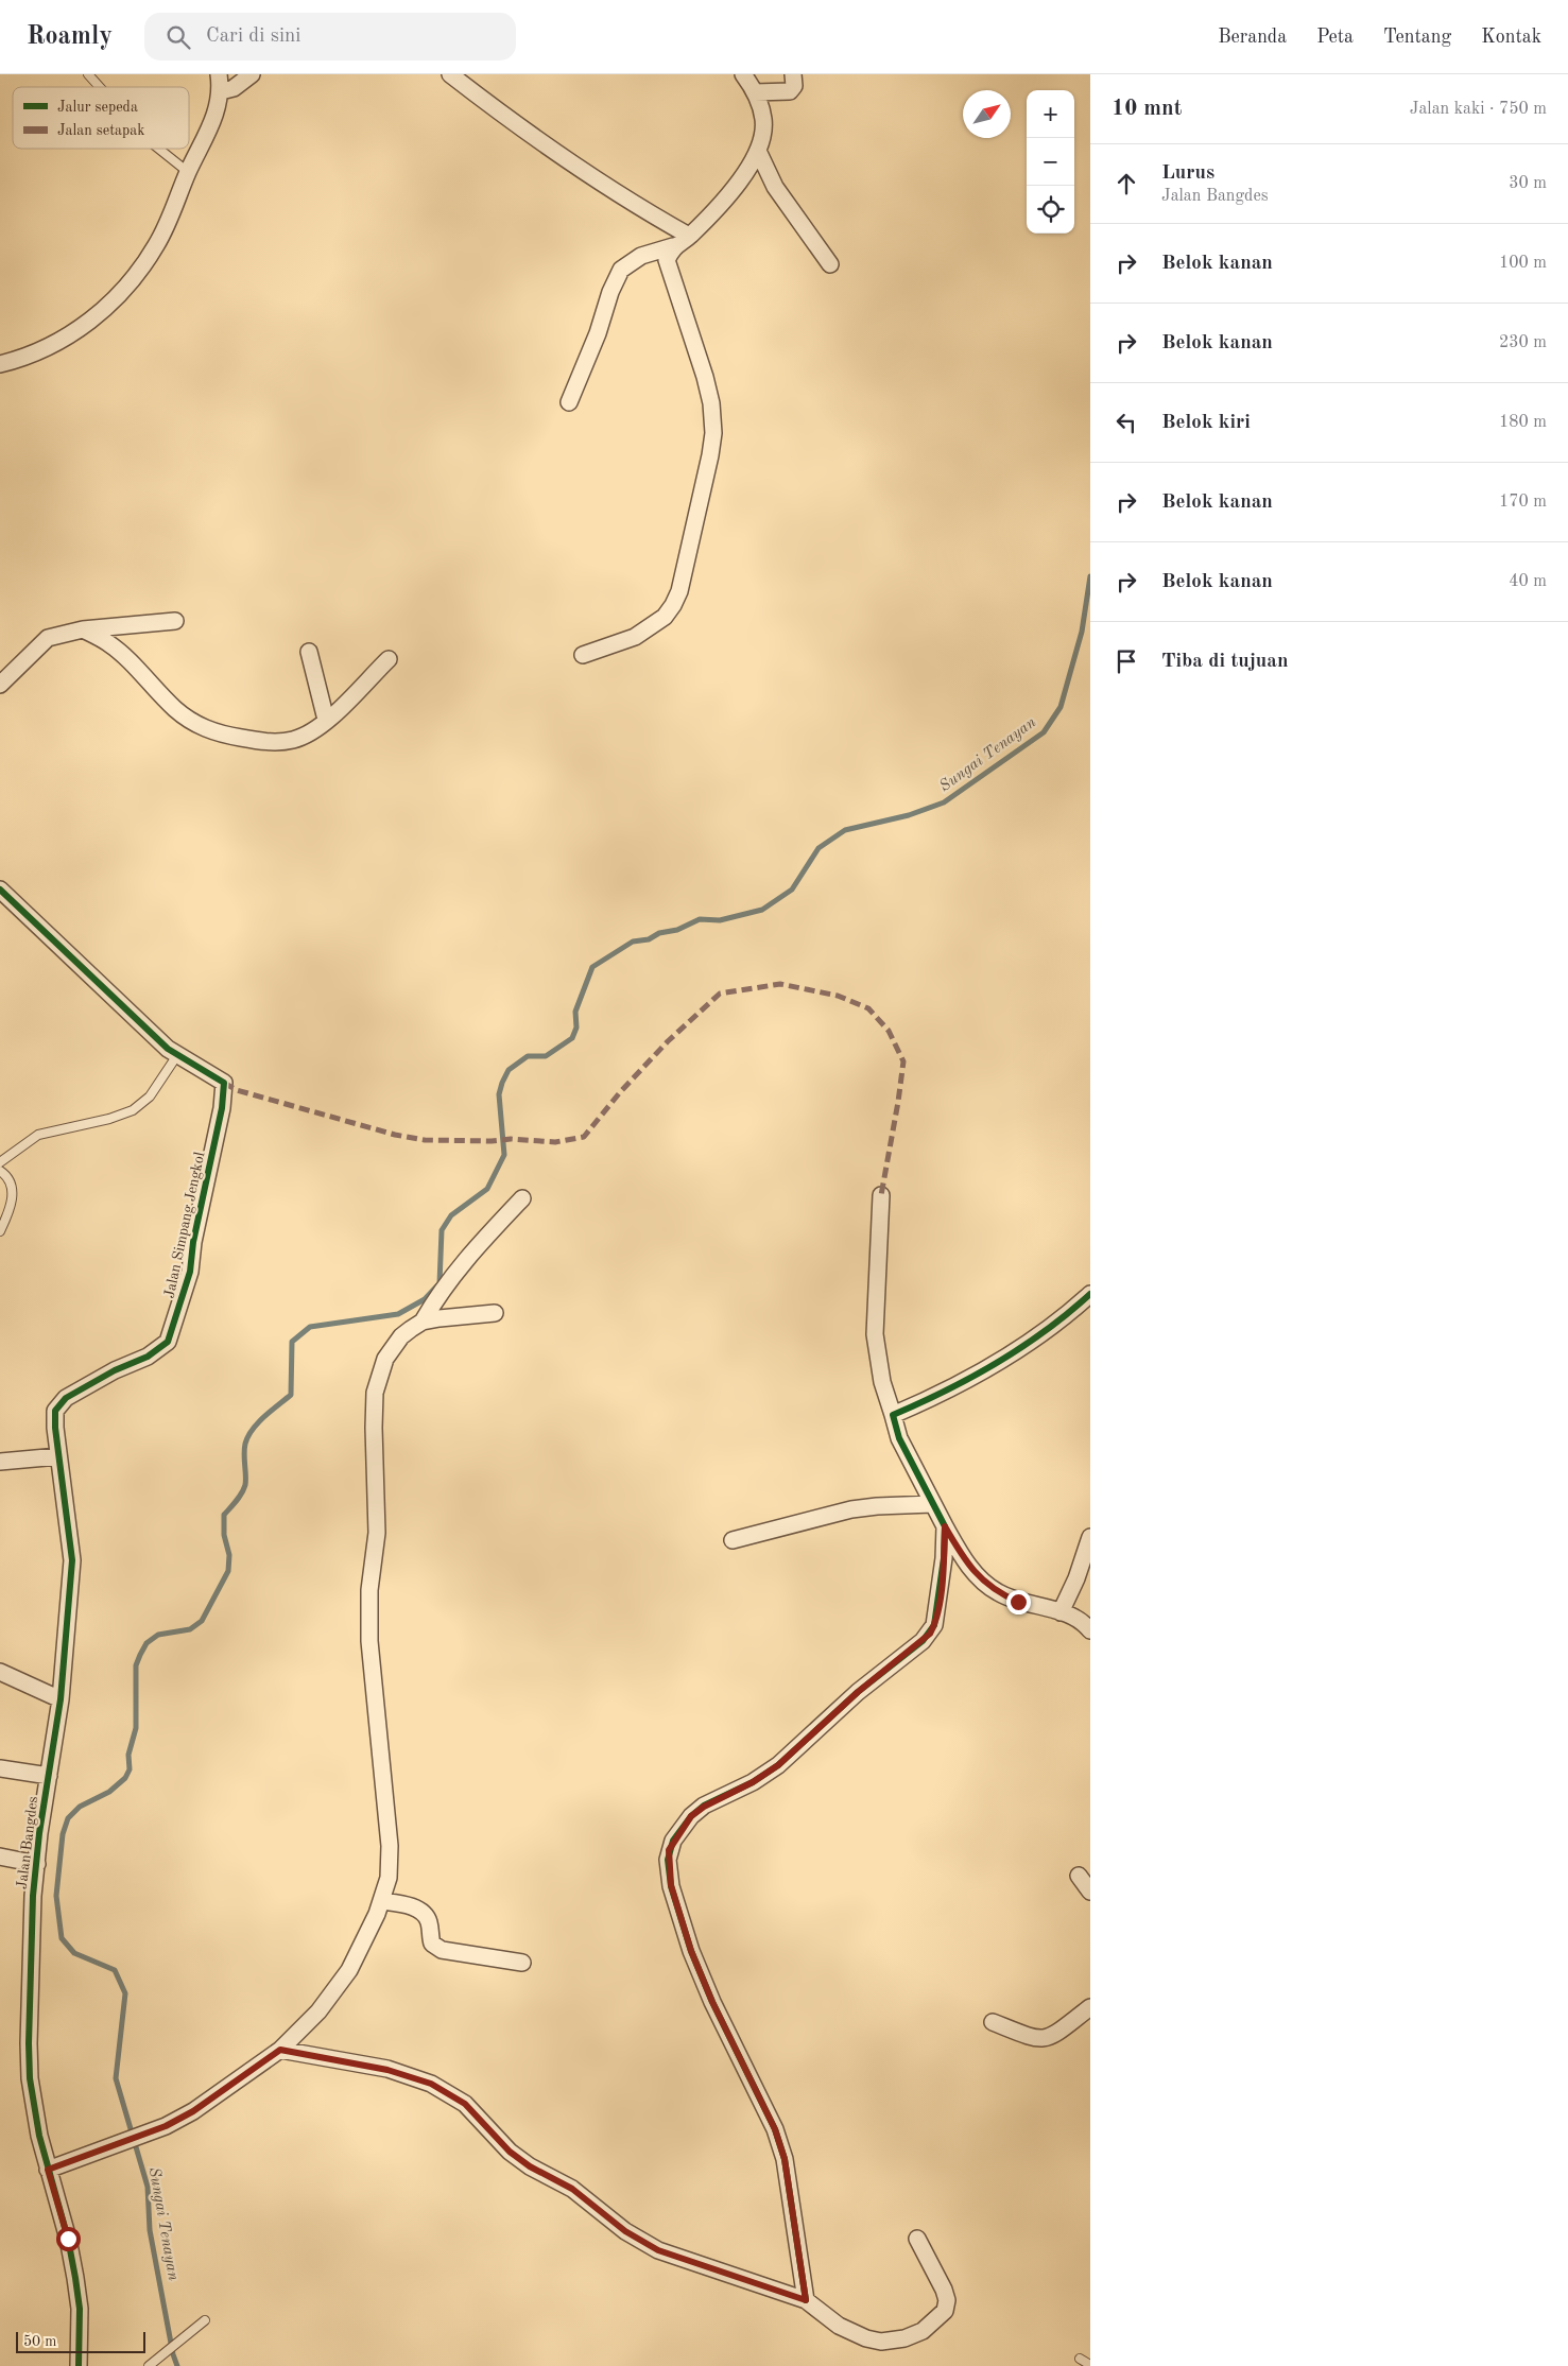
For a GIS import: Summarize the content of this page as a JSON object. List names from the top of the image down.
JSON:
{
  "streets": {
    "street": ["Jalan Simpang Jengkol", "Jalan Bangdes"]
  },
  "crossings": [
    ["Jalan Simpang Jengkol", "Jalan Bangdes"]
  ],
  "water": ["Sungai Tenayan"],
  "legend": ["Jalur sepeda", "Jalan setapak"],
  "scale_bar": "50 m",
  "north": "top right",
  "page": {
    "header": "Roamly",
    "search": "Cari di sini",
    "nav": [
      "Beranda",
      "Peta",
      "Tentang",
      "Kontak"
    ],
    "heading": ["10 mnt", "Jalan kaki · 750 m"],
    "map_buttons": ["+", "−"],
    "list": [
      ["Lurus", "Jalan Bangdes", "30 m"],
      ["Belok kanan", "100 m"],
      ["Belok kanan", "230 m"],
      ["Belok kiri", "180 m"],
      ["Belok kanan", "170 m"],
      ["Belok kanan", "40 m"],
      "Tiba di tujuan"
    ],
    "scale": "50 m"
  }
}
